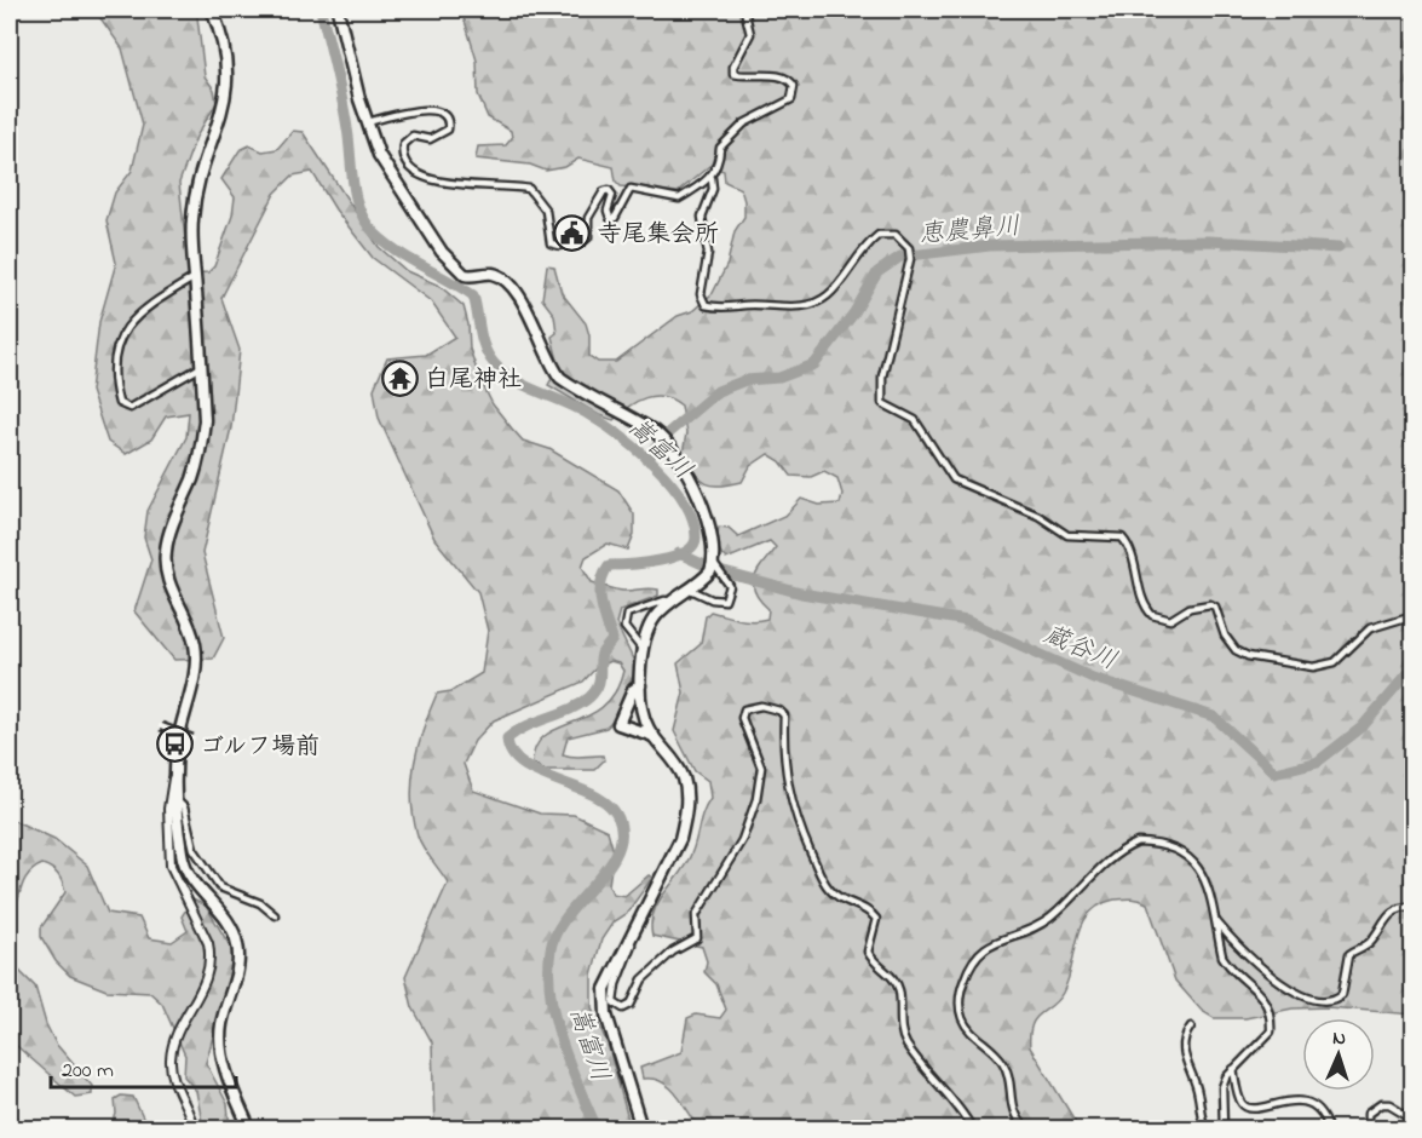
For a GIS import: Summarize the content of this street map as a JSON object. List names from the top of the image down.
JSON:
{
  "water": ["恵農鼻川", "嵩富川", "蔵谷川"],
  "places": {
    "public building": ["寺尾集会所"],
    "temple": ["白尾神社"],
    "bus stop": ["ゴルフ場前"]
  },
  "scale_bar": "200 m",
  "north": "top"
}
